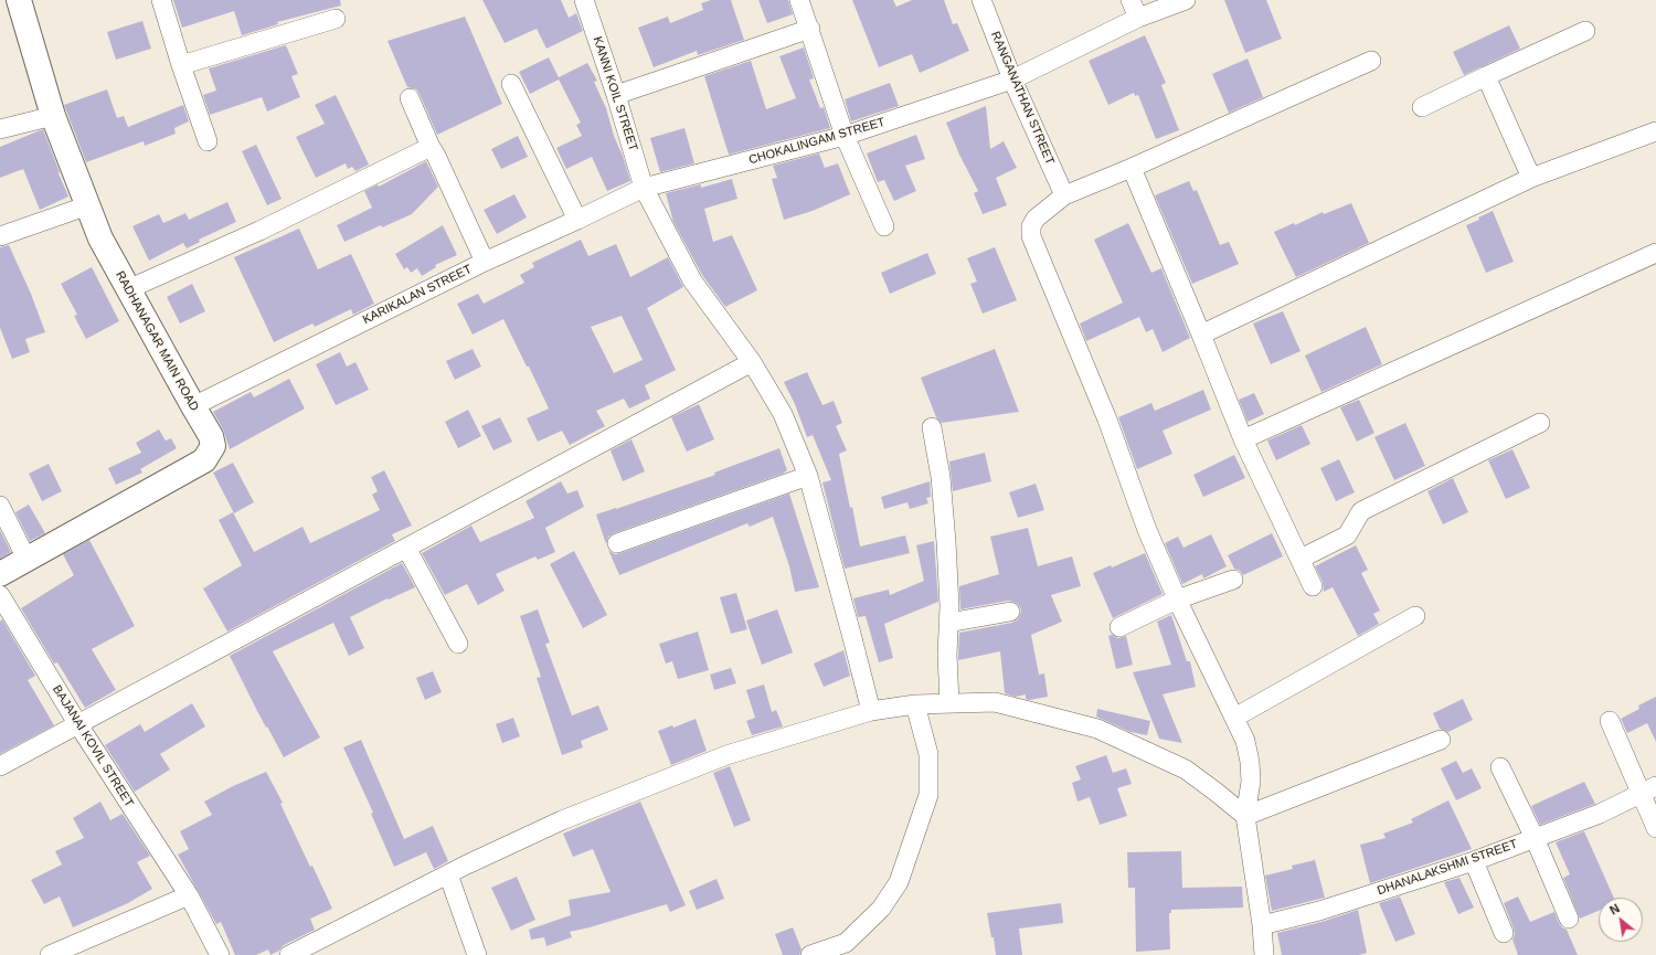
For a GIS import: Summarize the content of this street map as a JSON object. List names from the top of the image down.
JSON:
{
  "streets": {
    "street": [
      "KANNI KOIL STREET",
      "RANGANATHAN STREET",
      "CHOKALINGAM STREET",
      "KARIKALAN STREET",
      "RADHANAGAR MAIN ROAD",
      "BAJANAI KOVIL STREET",
      "DHANALAKSHMI STREET"
    ]
  },
  "crossings": [
    ["KANNI KOIL STREET", "CHOKALINGAM STREET"],
    ["KANNI KOIL STREET", "KARIKALAN STREET"],
    ["RANGANATHAN STREET", "CHOKALINGAM STREET"],
    ["CHOKALINGAM STREET", "KARIKALAN STREET"],
    ["KARIKALAN STREET", "RADHANAGAR MAIN ROAD"]
  ],
  "north": "top left"
}
